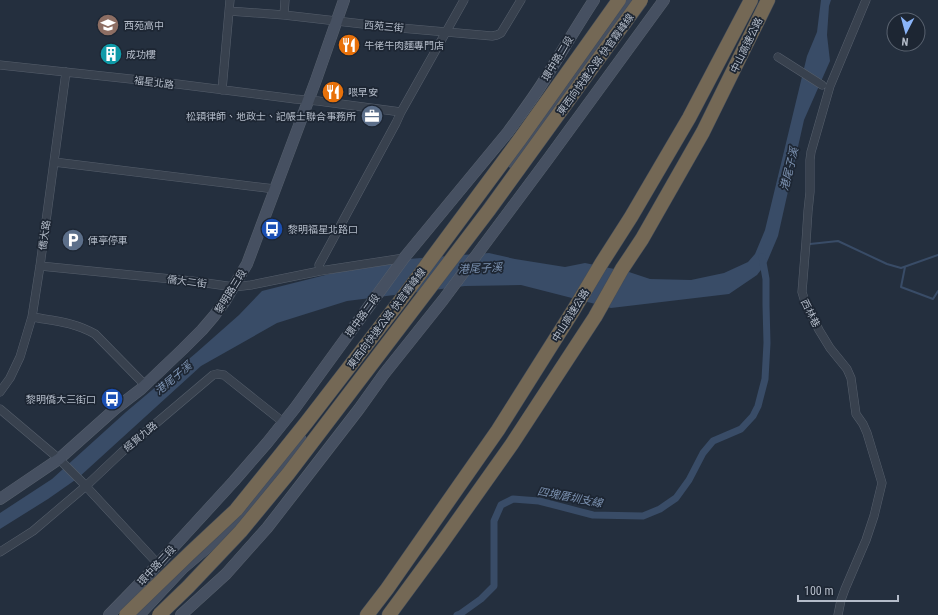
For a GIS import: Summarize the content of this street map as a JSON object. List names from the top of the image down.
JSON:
{
  "streets": {
    "highway": ["中山高速公路", "東西向快速公路 快官霧峰線"],
    "street": [
      "西苑三街",
      "環中路二段",
      "福星北路",
      "僑大路",
      "僑大二街",
      "黎明路三段",
      "西林巷",
      "經貿九路"
    ]
  },
  "crossings": [
    ["西苑三街", "黎明路三段"],
    ["環中路二段", "僑大二街"],
    ["環中路二段", "經貿九路"],
    ["福星北路", "僑大路"],
    ["福星北路", "黎明路三段"],
    ["僑大路", "僑大二街"],
    ["僑大二街", "黎明路三段"]
  ],
  "water": ["港尾子溪", "四塊厝圳支線"],
  "places": {
    "school or university": ["西苑高中"],
    "restaurant": ["牛佬牛肉麵專門店", "喂早安"],
    "building": ["成功樓"],
    "office": ["松穎律師、地政士、記帳士聯合事務所"],
    "bus stop": ["黎明福星北路口", "黎明僑大三街口"],
    "parking": ["俥亭停車"]
  },
  "scale_bar": "100 m",
  "north": "bottom"
}
